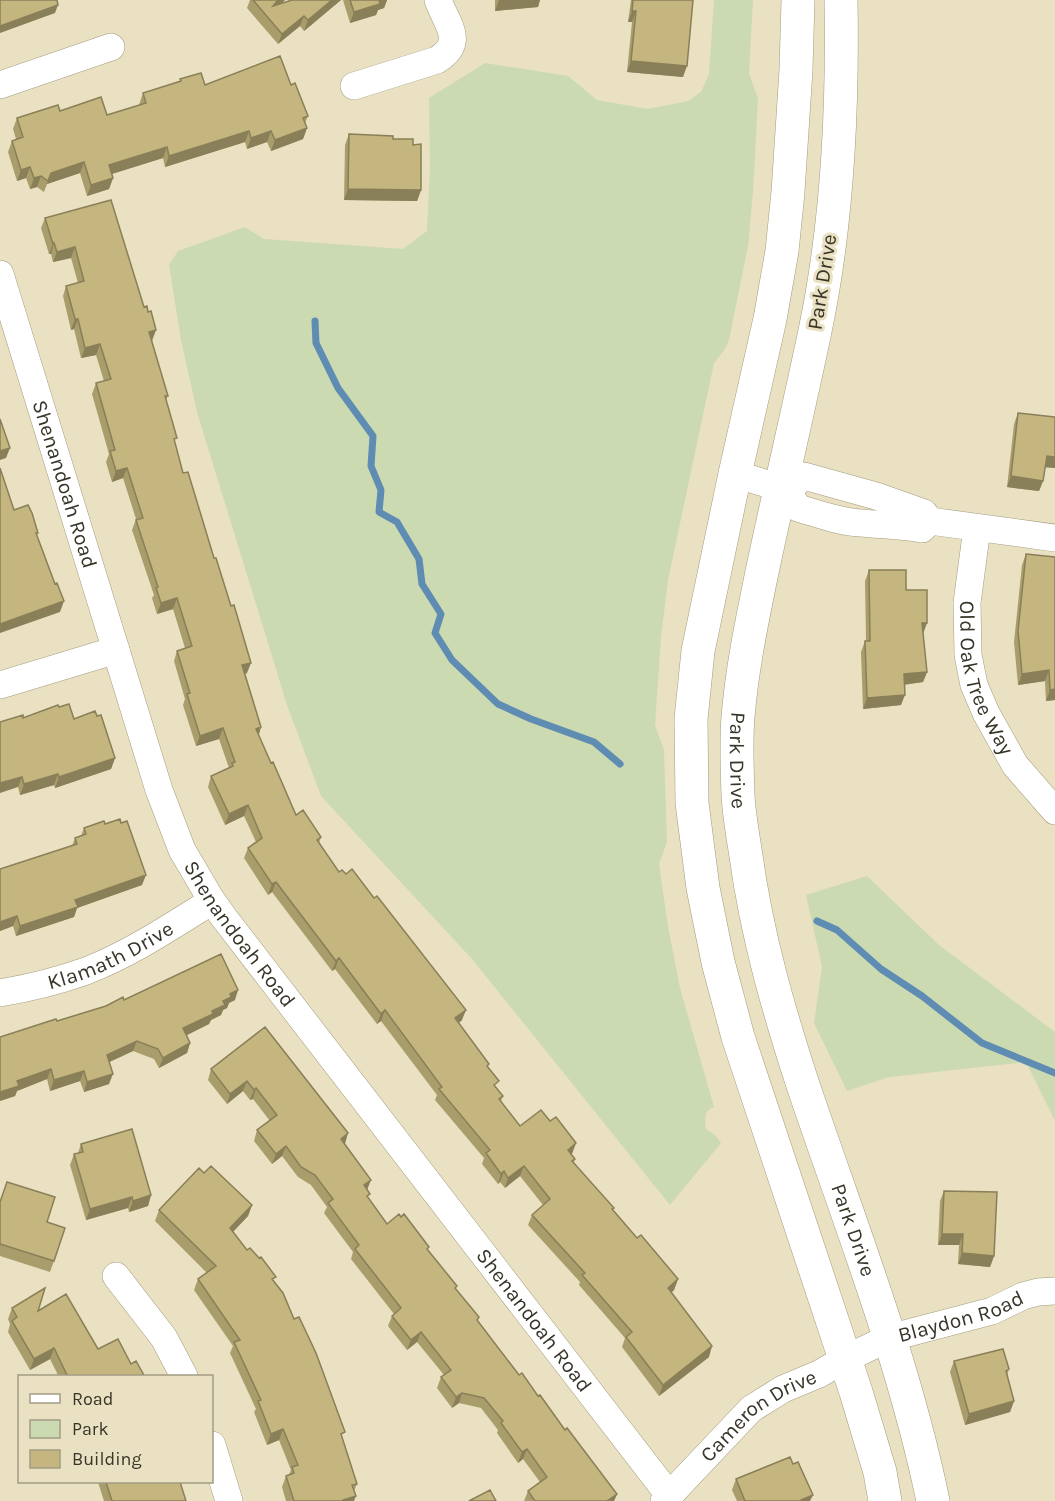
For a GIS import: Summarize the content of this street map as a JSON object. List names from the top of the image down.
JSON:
{
  "streets": {
    "street": [
      "Park Drive",
      "Shenandoah Road",
      "Old Oak Tree Way",
      "Klamath Drive",
      "Blaydon Road",
      "Cameron Drive"
    ]
  },
  "crossings": [
    ["Park Drive", "Blaydon Road"],
    ["Park Drive", "Cameron Drive"],
    ["Shenandoah Road", "Klamath Drive"],
    ["Shenandoah Road", "Cameron Drive"],
    ["Blaydon Road", "Cameron Drive"]
  ],
  "legend": ["Road", "Park", "Building"]
}
